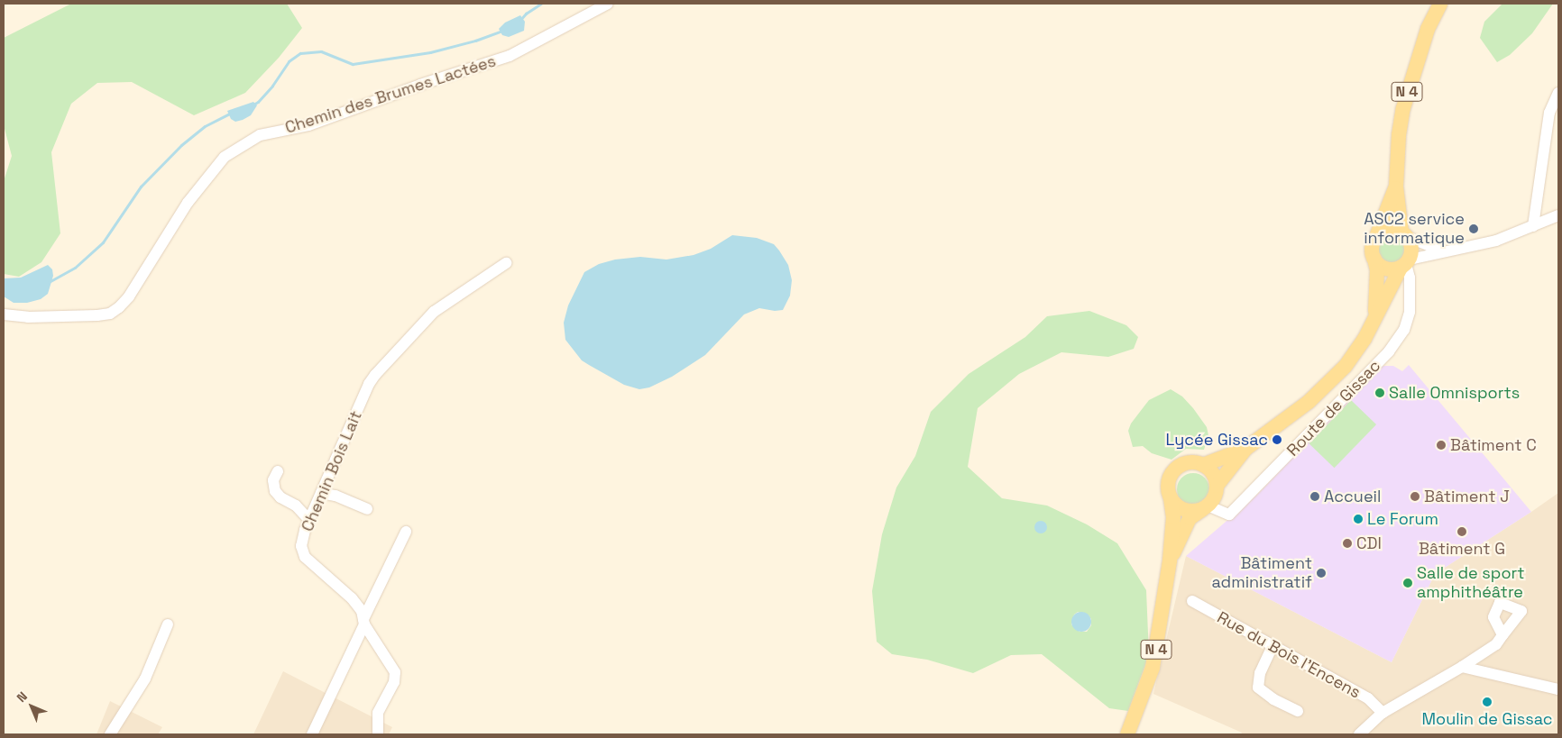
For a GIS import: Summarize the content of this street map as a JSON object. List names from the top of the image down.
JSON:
{
  "streets": {
    "main road": ["N 4", "Route de Gissac"],
    "street": ["Chemin des Brumes Lactées", "Chemin Bois Lait", "Rue du Bois l'Encens"]
  },
  "crossings": [
    ["N 4", "Route de Gissac"]
  ],
  "places": [
    "ASC2 service informatique",
    "Salle Omnisports",
    "Lycée Gissac",
    "Bâtiment C",
    "Accueil",
    "Bâtiment J",
    "Le Forum",
    "Bâtiment G",
    "CDI",
    "Bâtiment administratif",
    "Salle de sport amphithéâtre",
    "Moulin de Gissac"
  ],
  "north": "top left"
}
